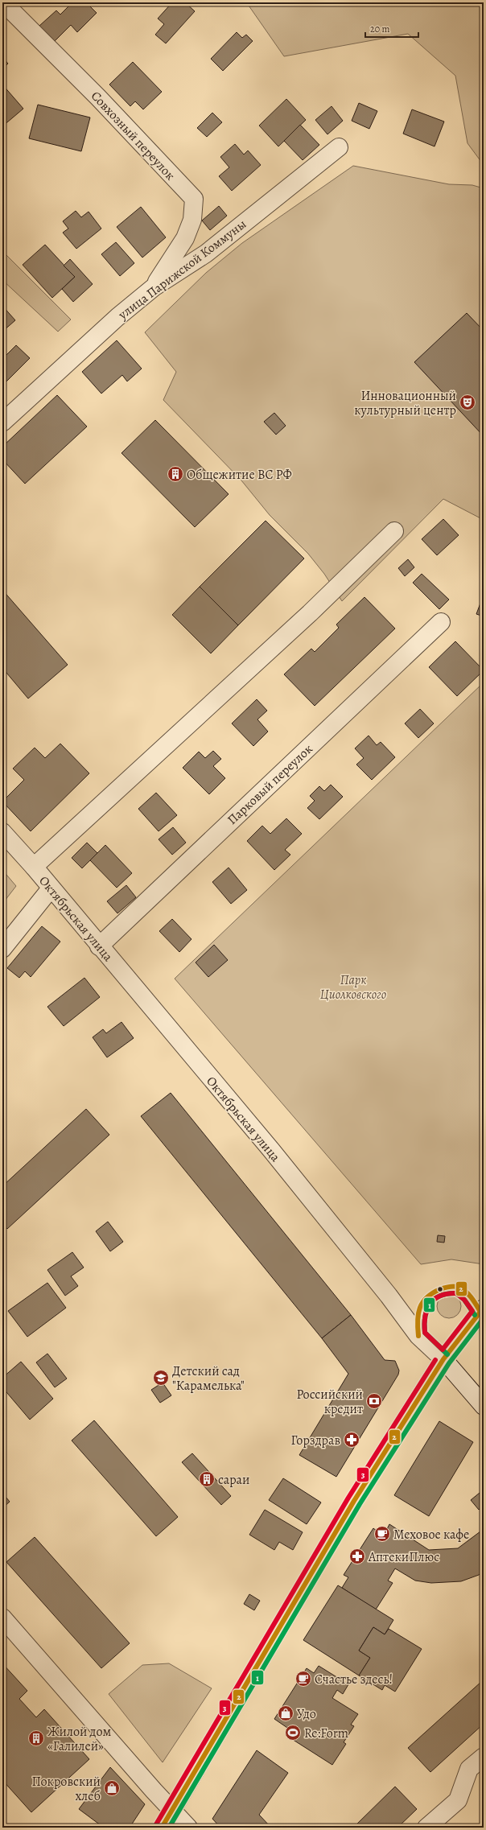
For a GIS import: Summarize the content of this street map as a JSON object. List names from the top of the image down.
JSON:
{
  "streets": {
    "street": [
      "Совхозный переулок",
      "улица Парижской Коммуны",
      "Парковый переулок",
      "Октябрьская улица"
    ]
  },
  "crossings": [
    ["Совхозный переулок", "улица Парижской Коммуны"],
    ["Парковый переулок", "Октябрьская улица"]
  ],
  "parks": ["Парк Циолковского"],
  "places": {
    "theatre": ["Инновационный культурный центр"],
    "building": ["Общежитие ВС РФ", "сараи", "Жилой дом «Галилей»"],
    "school or university": ["Детский сад \"Карамелька\""],
    "bank": ["Российский кредит"],
    "pharmacy": ["Горздрав", "АптекиПлюс"],
    "cafe": ["Меховое кафе", "Счастье здесь!"],
    "shop": ["Удо", "Покровский хлеб"],
    "sports": ["Re:Form"]
  },
  "lines": ["transit line 2", "transit line 1", "transit line 3"],
  "scale_bar": "20 m"
}
